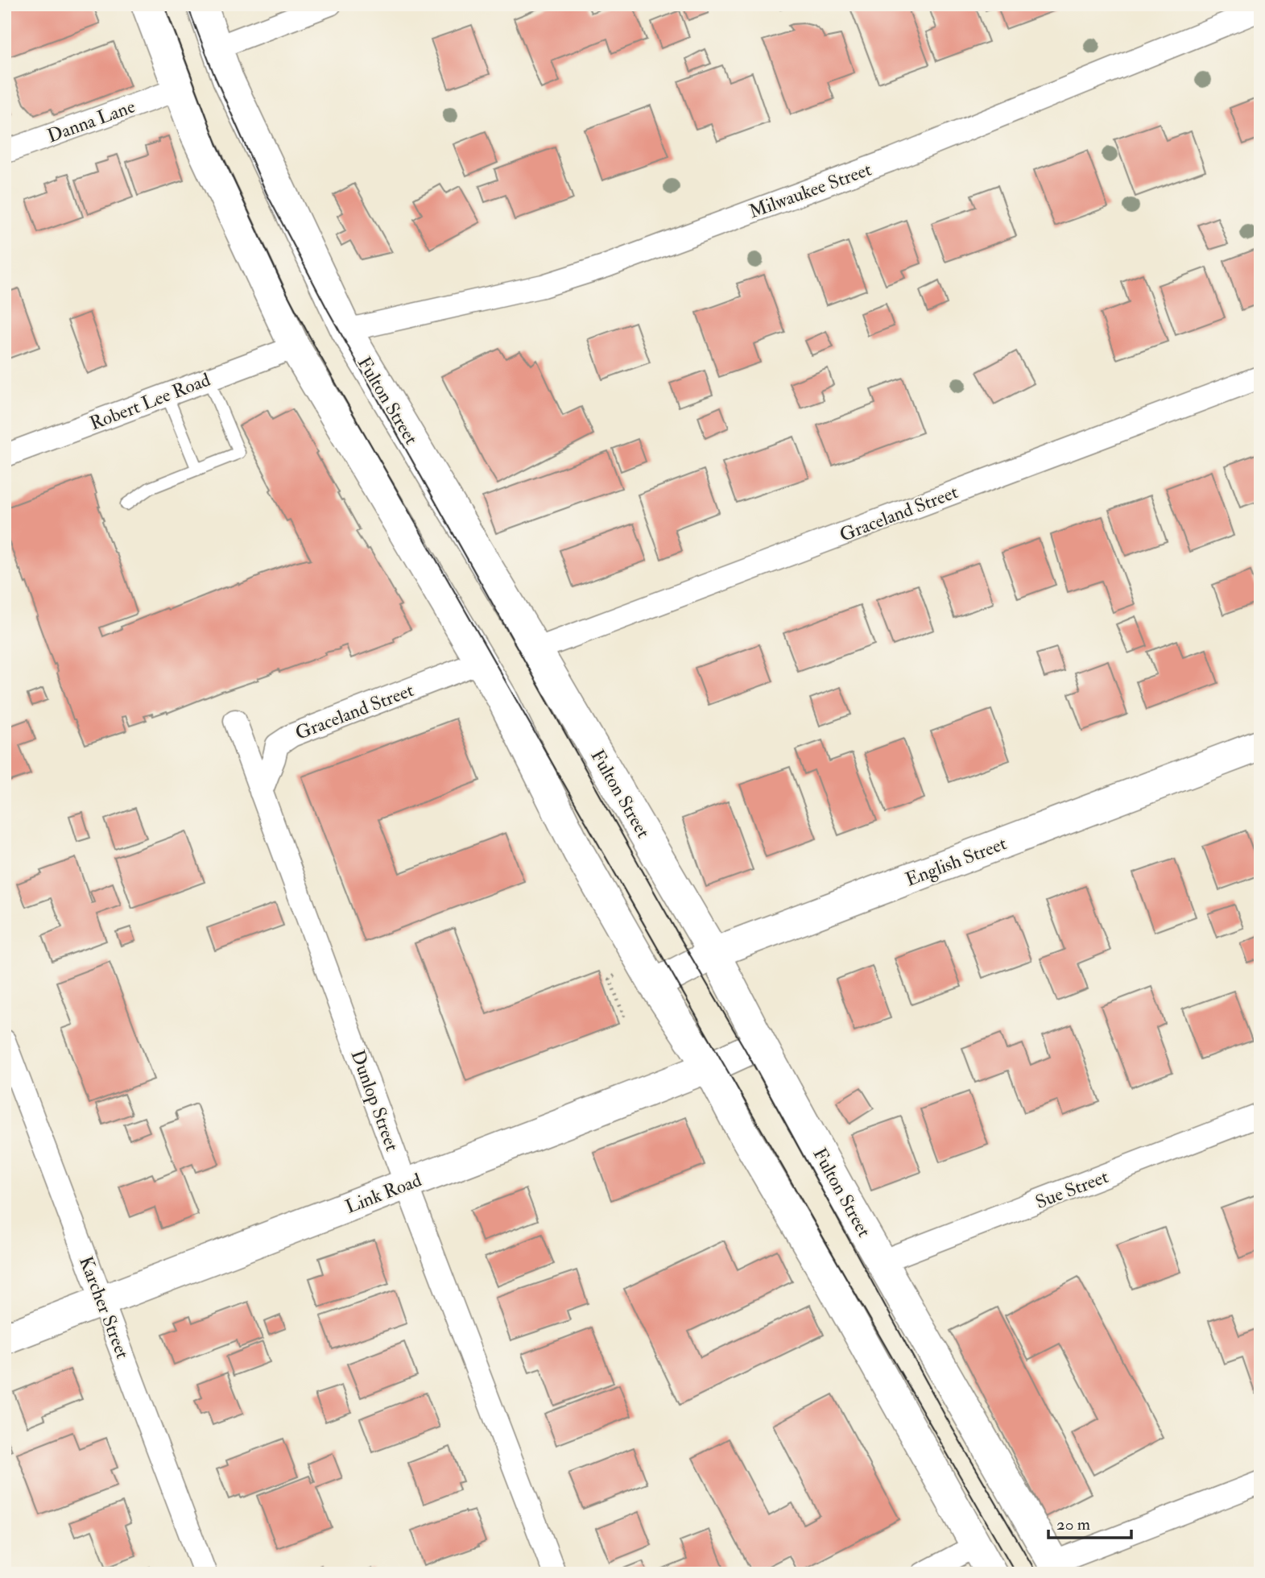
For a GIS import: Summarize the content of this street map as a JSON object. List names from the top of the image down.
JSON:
{
  "streets": {
    "main road": ["Fulton Street", "English Street", "Link Road"],
    "street": [
      "Danna Lane",
      "Milwaukee Street",
      "Robert Lee Road",
      "Graceland Street",
      "Dunlop Street",
      "Sue Street",
      "Karcher Street"
    ]
  },
  "crossings": [
    ["Milwaukee Street", "Fulton Street"],
    ["Fulton Street", "Graceland Street"],
    ["Fulton Street", "English Street"],
    ["Fulton Street", "Sue Street"],
    ["Fulton Street", "Link Road"],
    ["Graceland Street", "Dunlop Street"],
    ["Dunlop Street", "Link Road"],
    ["Link Road", "Karcher Street"]
  ],
  "scale_bar": "20 m"
}
